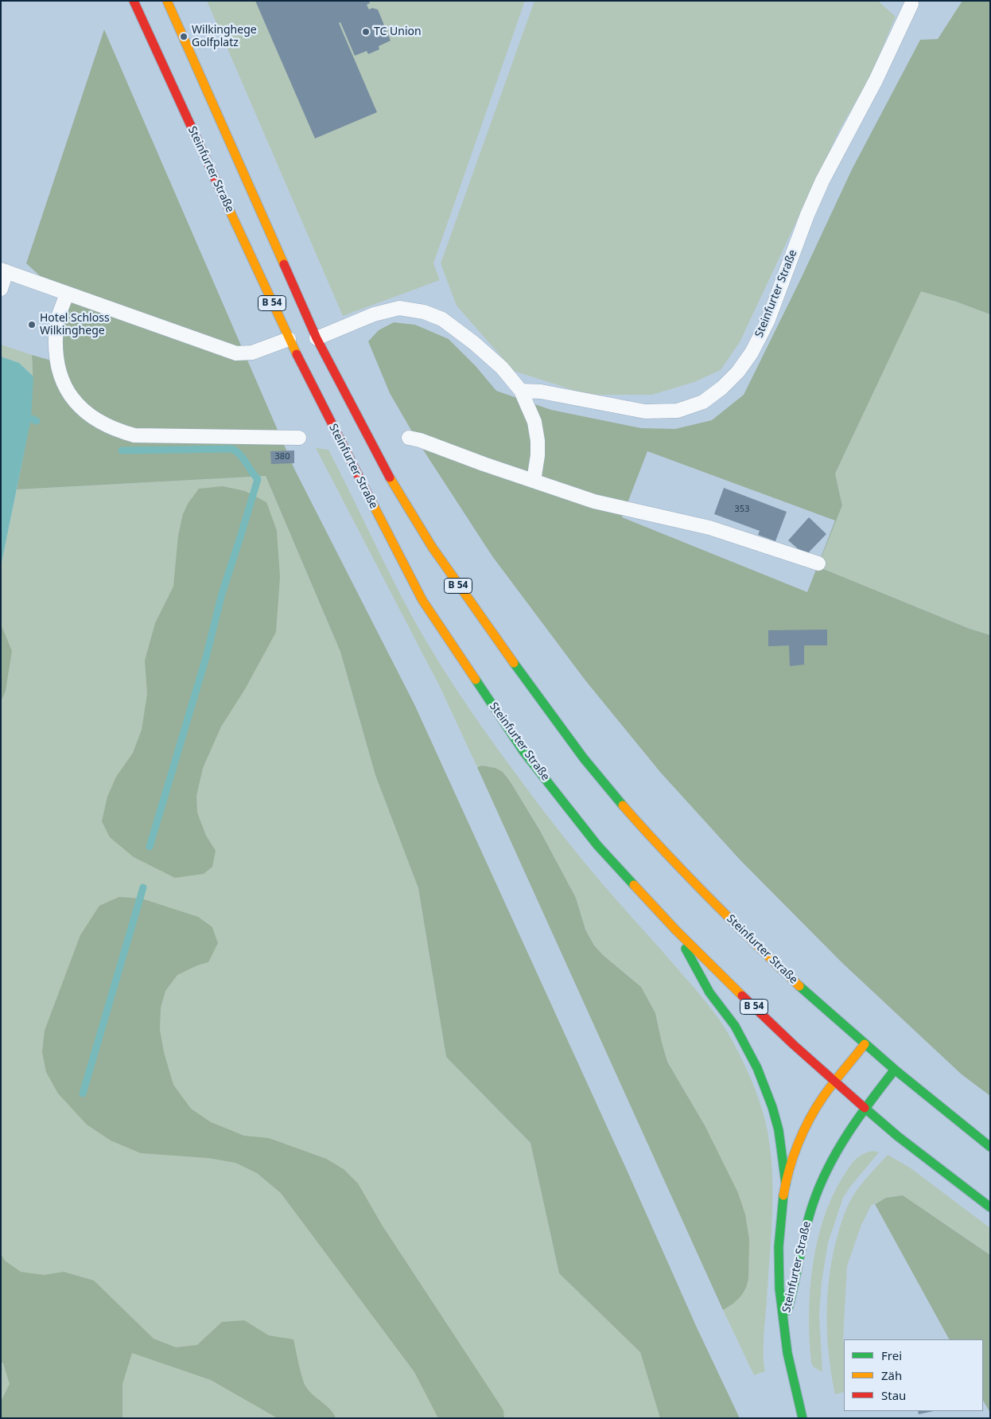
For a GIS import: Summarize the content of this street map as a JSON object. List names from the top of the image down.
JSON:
{
  "streets": {
    "main road": ["Steinfurter Straße", "B 54"]
  },
  "crossings": [
    ["Steinfurter Straße", "B 54"]
  ],
  "places": ["TC Union", "Wilkinghege Golfplatz", "Hotel Schloss Wilkinghege"],
  "house_numbers": ["380", "353"],
  "legend": ["Frei", "Zäh", "Stau"]
}
